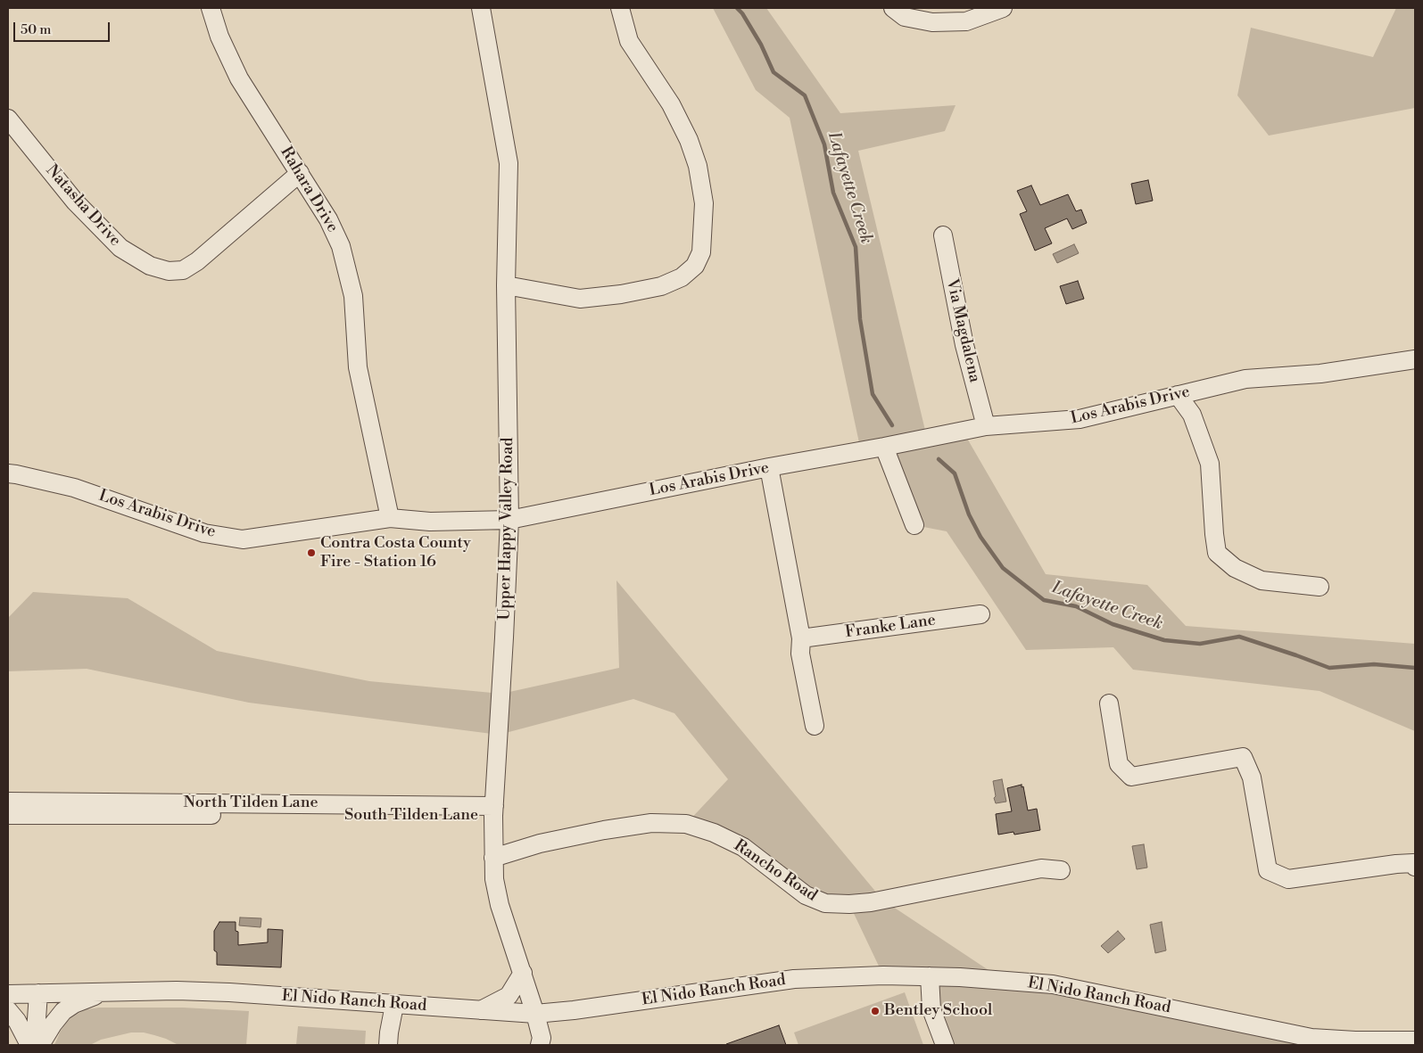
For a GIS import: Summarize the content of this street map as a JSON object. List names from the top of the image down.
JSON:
{
  "streets": {
    "street": [
      "Rahara Drive",
      "Natasha Drive",
      "Via Magdalena",
      "Los Arabis Drive",
      "Upper Happy Valley Road",
      "Franke Lane",
      "North Tilden Lane",
      "South Tilden Lane",
      "Rancho Road",
      "El Nido Ranch Road"
    ]
  },
  "crossings": [
    ["Rahara Drive", "Natasha Drive"],
    ["Rahara Drive", "Los Arabis Drive"],
    ["Via Magdalena", "Los Arabis Drive"],
    ["Los Arabis Drive", "Upper Happy Valley Road"],
    ["Upper Happy Valley Road", "North Tilden Lane"],
    ["Upper Happy Valley Road", "South Tilden Lane"],
    ["Upper Happy Valley Road", "Rancho Road"],
    ["Upper Happy Valley Road", "El Nido Ranch Road"],
    ["North Tilden Lane", "South Tilden Lane"]
  ],
  "water": ["Lafayette Creek"],
  "places": ["Contra Costa County Fire - Station 16", "Bentley School"],
  "scale_bar": "50 m"
}
